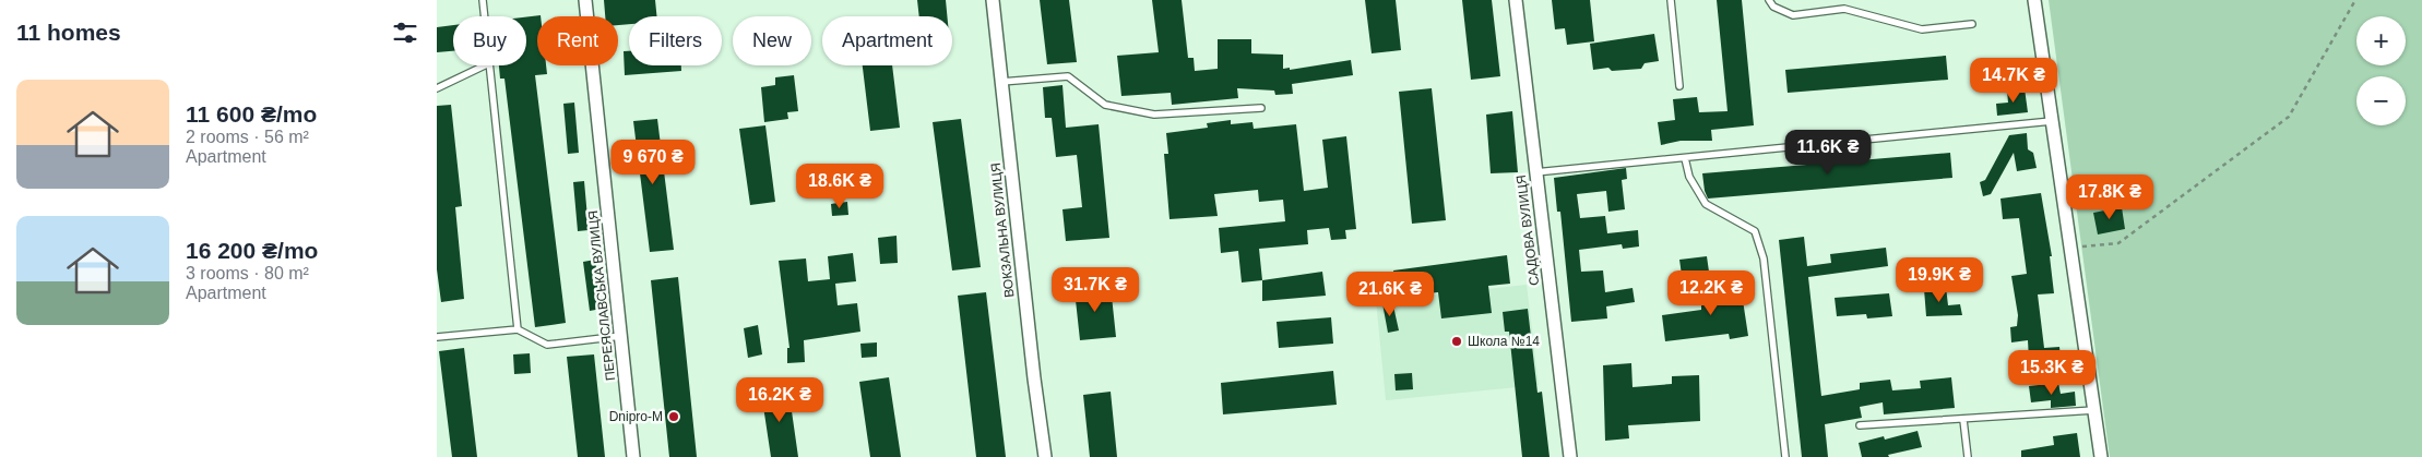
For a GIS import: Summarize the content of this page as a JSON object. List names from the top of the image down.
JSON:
{
  "streets": {
    "street": ["ВОКЗАЛЬНА ВУЛИЦЯ", "САДОВА ВУЛИЦЯ", "ПЕРЕЯСЛАВСЬКА ВУЛИЦЯ"]
  },
  "places": ["Школа №14", "Dnipro-M"],
  "page": {
    "heading": "11 homes",
    "map_buttons": ["+", "−"],
    "chip": [
      "Buy",
      "Rent",
      "Filters",
      "New",
      "Apartment"
    ],
    "price": [
      "14.7K ₴",
      "11.6K ₴",
      "9 670 ₴",
      "18.6K ₴",
      "17.8K ₴",
      "19.9K ₴",
      "31.7K ₴",
      "12.2K ₴",
      "21.6K ₴",
      "15.3K ₴",
      "16.2K ₴"
    ],
    "list": [
      {
        "name": "11 600 ₴/mo",
        "note": "2 rooms · 56 m² · Apartment"
      },
      {
        "name": "16 200 ₴/mo",
        "note": "3 rooms · 80 m² · Apartment"
      }
    ]
  }
}
